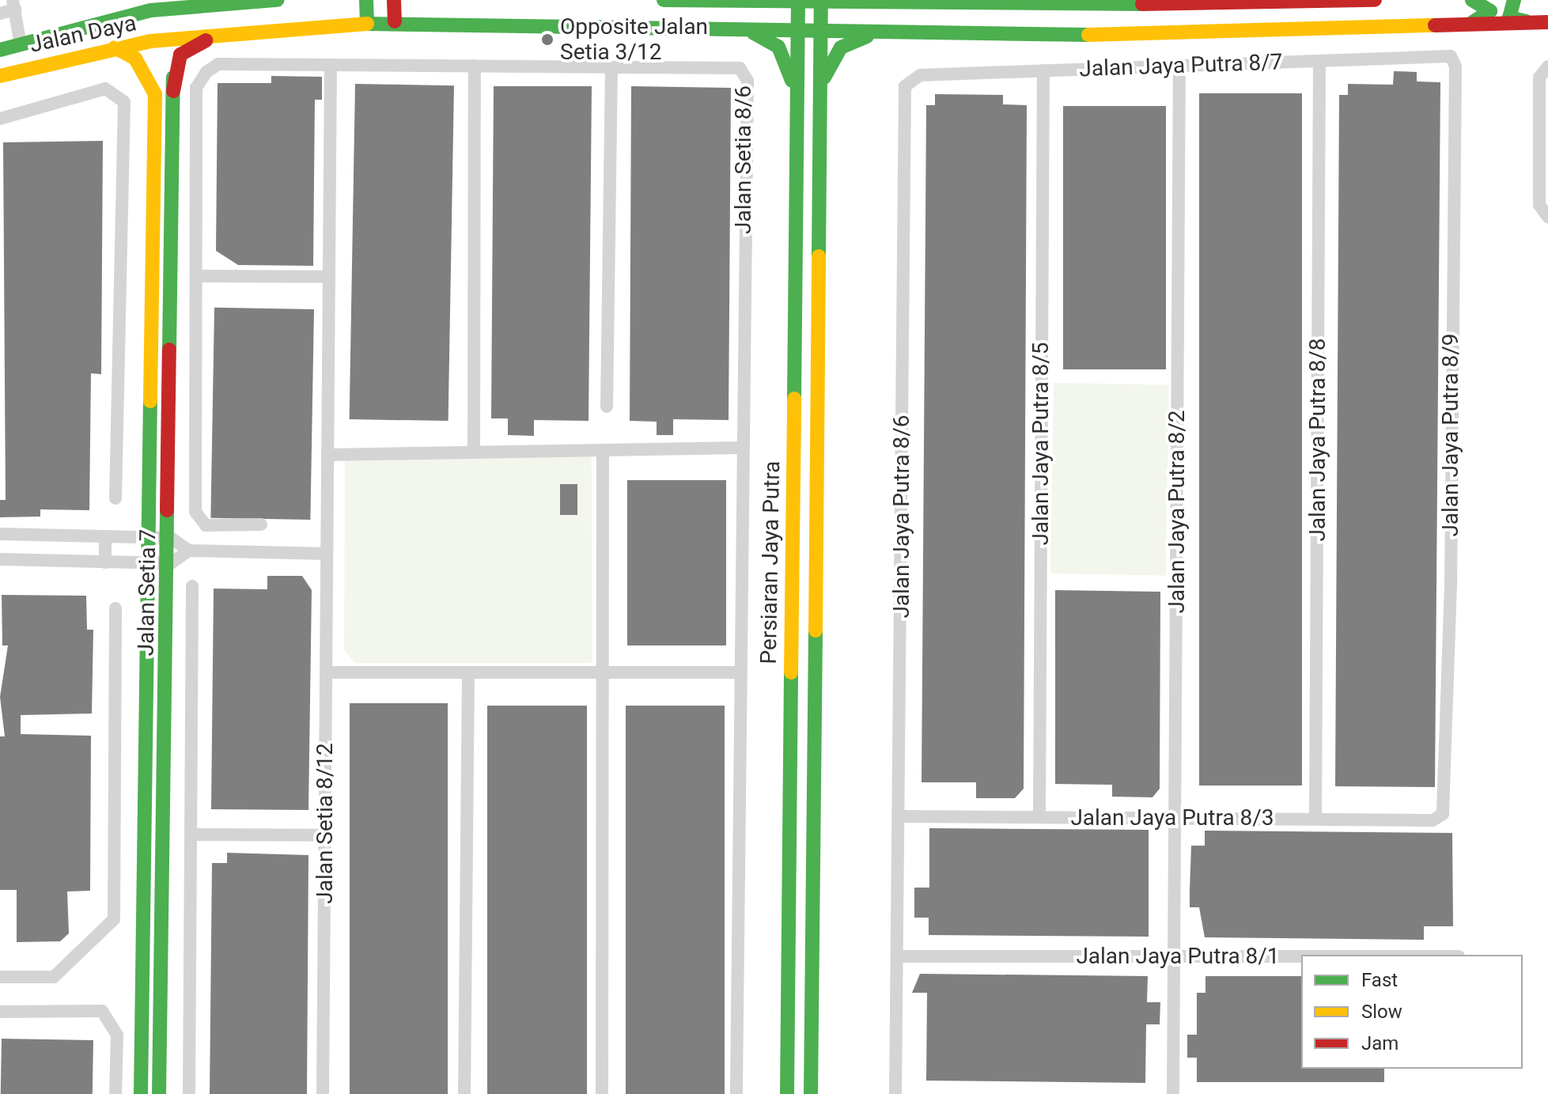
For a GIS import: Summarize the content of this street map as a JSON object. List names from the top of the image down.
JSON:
{
  "streets": {
    "main road": ["Jalan Daya", "Persiaran Jaya Putra", "Jalan Setia 7"],
    "street": [
      "Jalan Jaya Putra 8/7",
      "Jalan Setia 8/6",
      "Jalan Jaya Putra 8/9",
      "Jalan Jaya Putra 8/8",
      "Jalan Jaya Putra 8/5",
      "Jalan Jaya Putra 8/2",
      "Jalan Jaya Putra 8/6",
      "Jalan Jaya Putra 8/3",
      "Jalan Setia 8/12",
      "Jalan Jaya Putra 8/1"
    ]
  },
  "crossings": [
    ["Jalan Daya", "Persiaran Jaya Putra"],
    ["Jalan Daya", "Jalan Setia 7"],
    ["Jalan Jaya Putra 8/7", "Jalan Jaya Putra 8/9"],
    ["Jalan Jaya Putra 8/7", "Jalan Jaya Putra 8/8"],
    ["Jalan Jaya Putra 8/7", "Jalan Jaya Putra 8/5"],
    ["Jalan Jaya Putra 8/7", "Jalan Jaya Putra 8/2"],
    ["Jalan Jaya Putra 8/7", "Jalan Jaya Putra 8/6"],
    ["Jalan Setia 8/6", "Jalan Setia 8/12"],
    ["Jalan Jaya Putra 8/9", "Jalan Jaya Putra 8/3"],
    ["Jalan Jaya Putra 8/8", "Jalan Jaya Putra 8/3"],
    ["Jalan Jaya Putra 8/5", "Jalan Jaya Putra 8/3"],
    ["Jalan Jaya Putra 8/2", "Jalan Jaya Putra 8/3"],
    ["Jalan Jaya Putra 8/2", "Jalan Jaya Putra 8/1"],
    ["Jalan Jaya Putra 8/6", "Jalan Jaya Putra 8/3"],
    ["Jalan Jaya Putra 8/6", "Jalan Jaya Putra 8/1"]
  ],
  "places": ["Opposite Jalan Setia 3/12"],
  "legend": ["Fast", "Slow", "Jam"]
}
